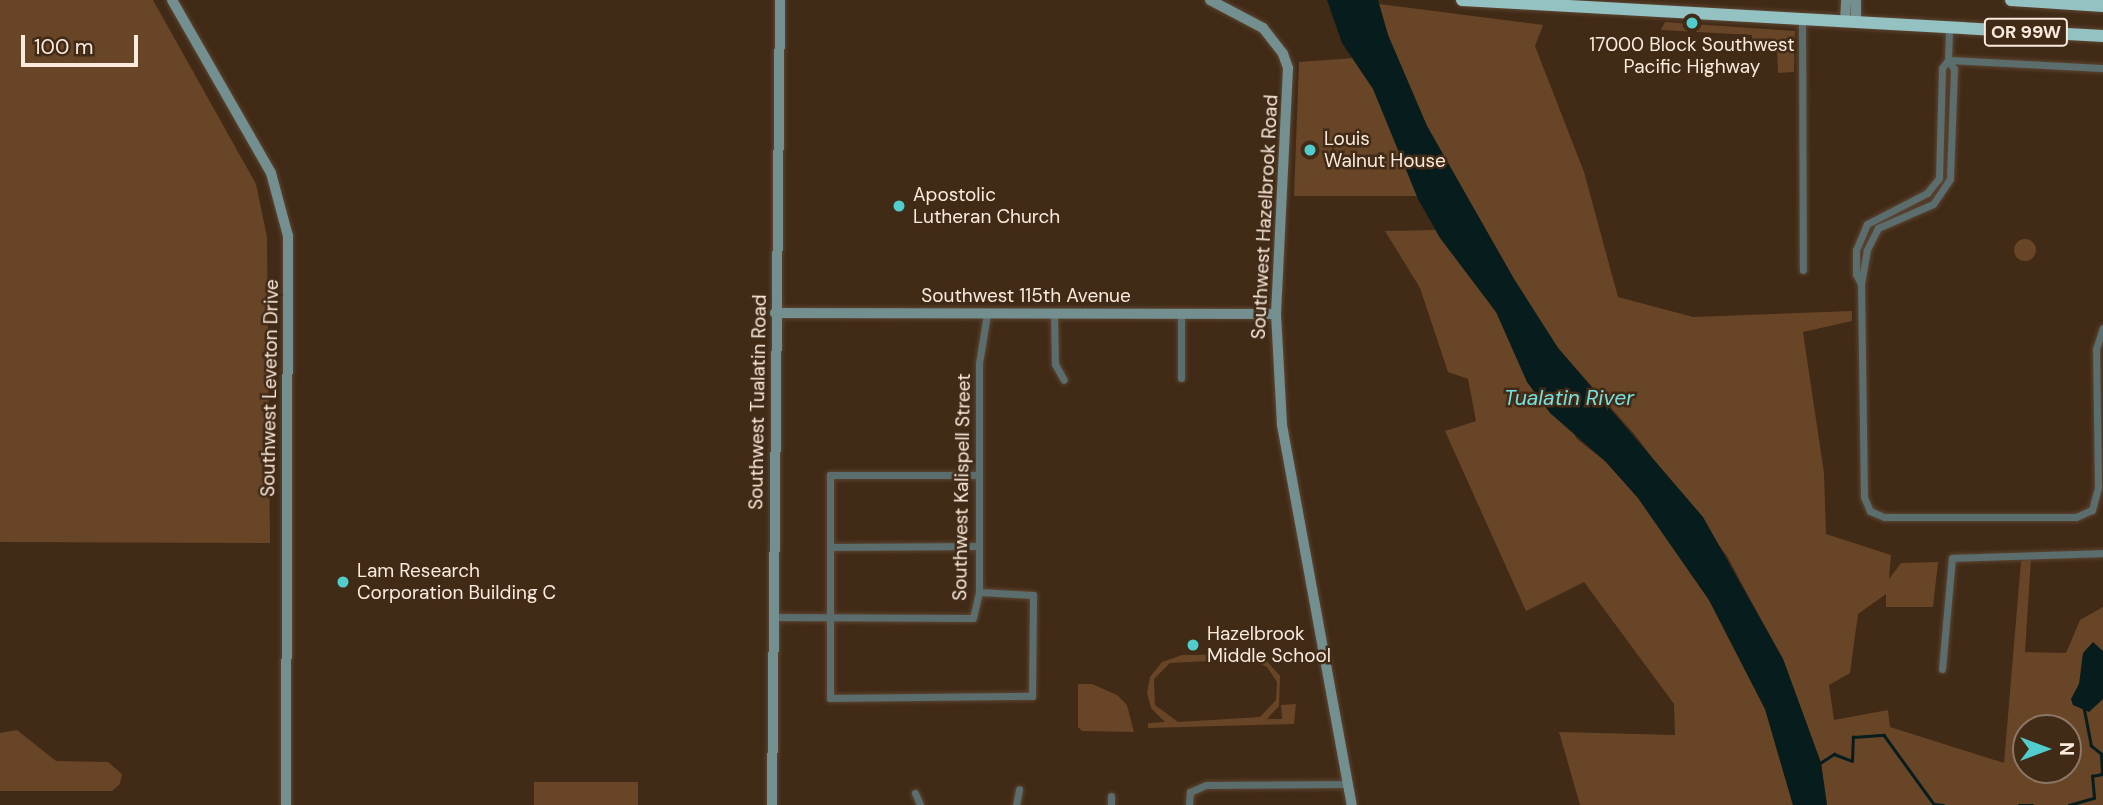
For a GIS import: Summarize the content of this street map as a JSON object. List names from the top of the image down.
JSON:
{
  "streets": {
    "highway": ["OR 99W"],
    "street": [
      "Southwest Hazelbrook Road",
      "Southwest 115th Avenue",
      "Southwest Leveton Drive",
      "Southwest Tualatin Road",
      "Southwest Kalispell Street"
    ]
  },
  "crossings": [
    ["Southwest Hazelbrook Road", "Southwest 115th Avenue"],
    ["Southwest 115th Avenue", "Southwest Tualatin Road"],
    ["Southwest 115th Avenue", "Southwest Kalispell Street"]
  ],
  "water": ["Tualatin River"],
  "places": [
    "17000 Block Southwest Pacific Highway",
    "Louis Walnut House",
    "Apostolic Lutheran Church",
    "Lam Research Corporation Building C",
    "Hazelbrook Middle School"
  ],
  "scale_bar": "100 m",
  "north": "right"
}
